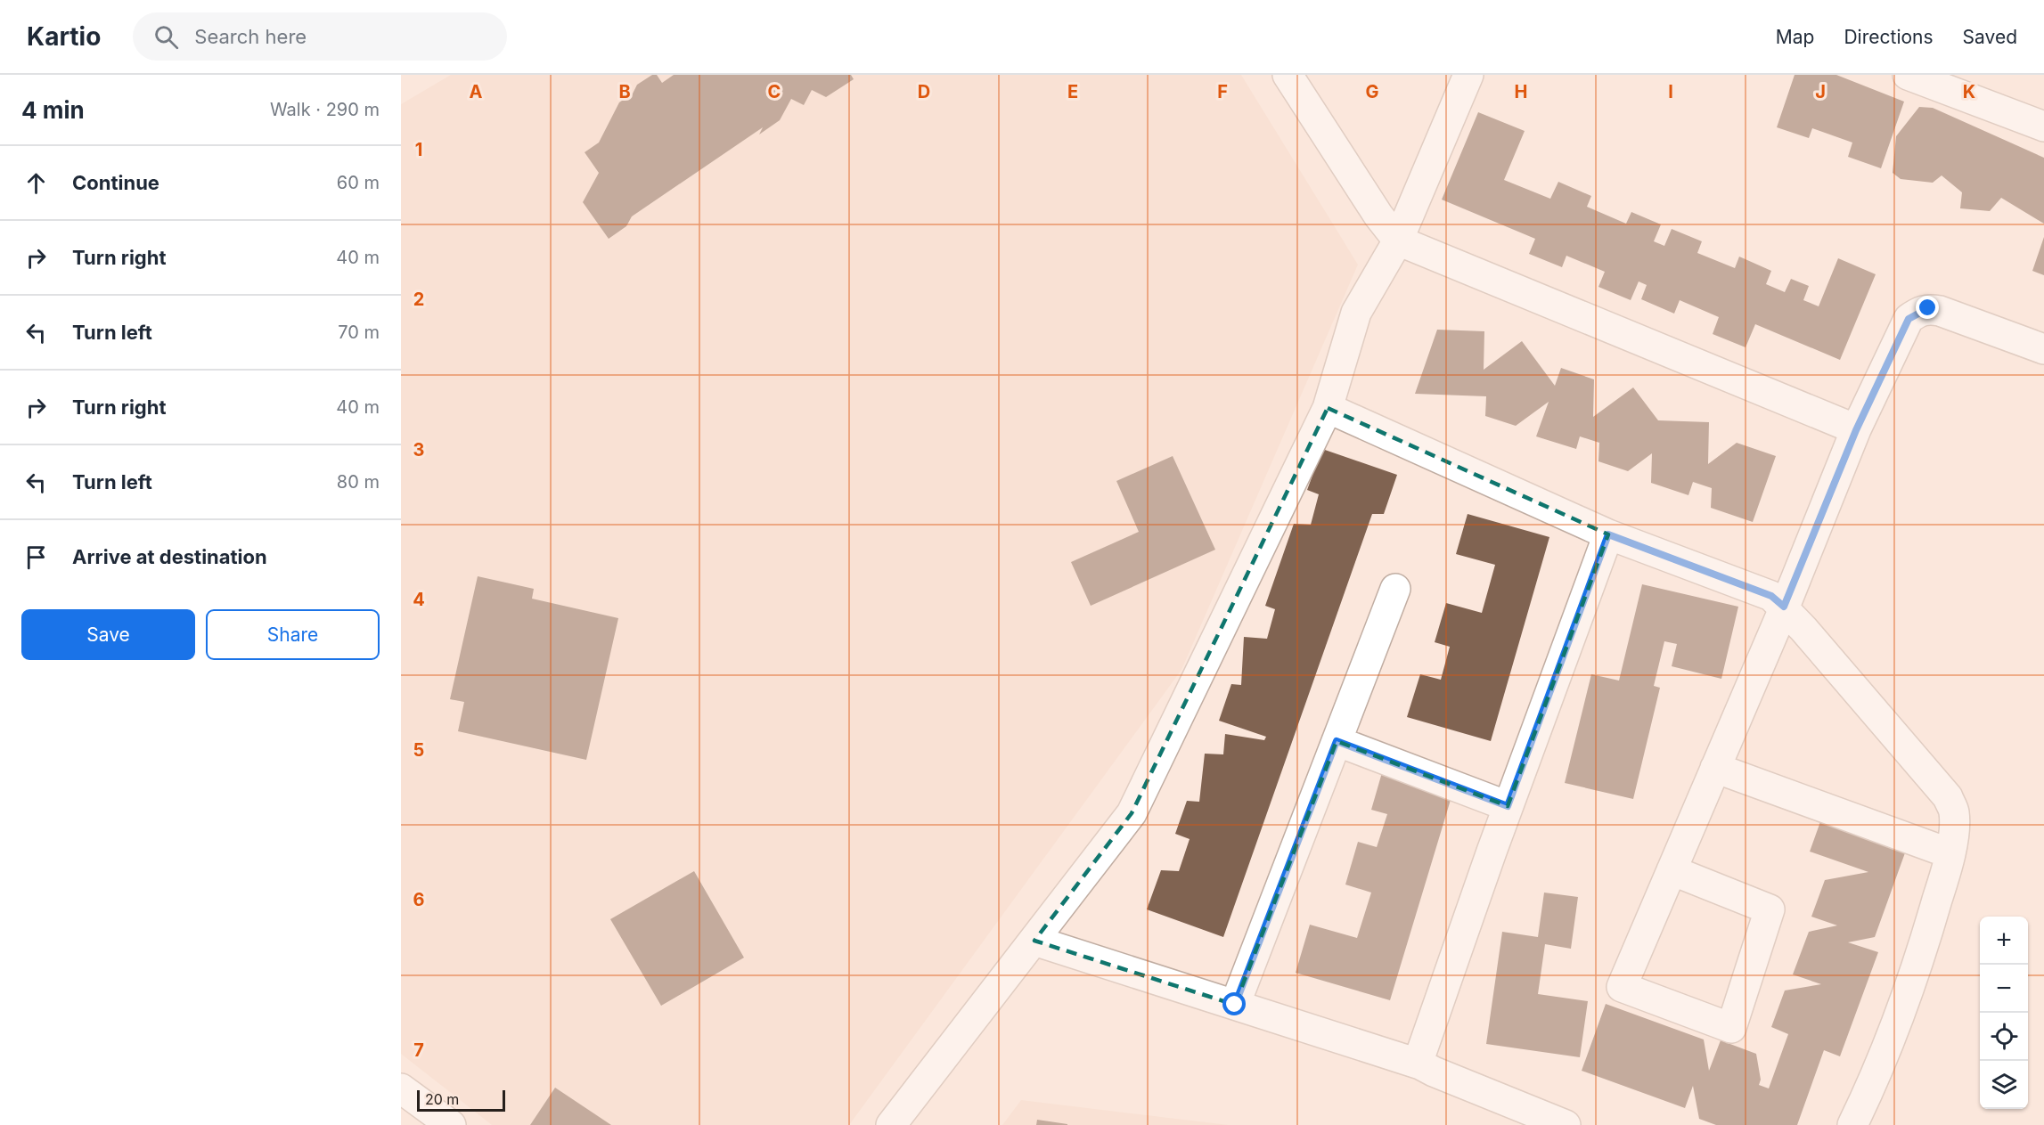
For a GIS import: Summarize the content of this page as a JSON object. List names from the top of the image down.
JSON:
{
  "scale_bar": "20 m",
  "page": {
    "header": "Kartio",
    "search": "Search here",
    "nav": ["Map", "Directions", "Saved"],
    "heading": ["4 min", "Walk · 290 m"],
    "list": [
      ["Continue", "60 m"],
      ["Turn right", "40 m"],
      ["Turn left", "70 m"],
      ["Turn right", "40 m"],
      ["Turn left", "80 m"],
      "Arrive at destination"
    ],
    "buttons": ["Save", "Share"],
    "map_buttons": ["+", "−"],
    "scale": "20 m"
  },
  "grid": {
    "columns": [
      "A",
      "B",
      "C",
      "D",
      "E",
      "F",
      "G",
      "H",
      "I",
      "J",
      "K"
    ],
    "rows": [
      "1",
      "2",
      "3",
      "4",
      "5",
      "6",
      "7"
    ]
  }
}
